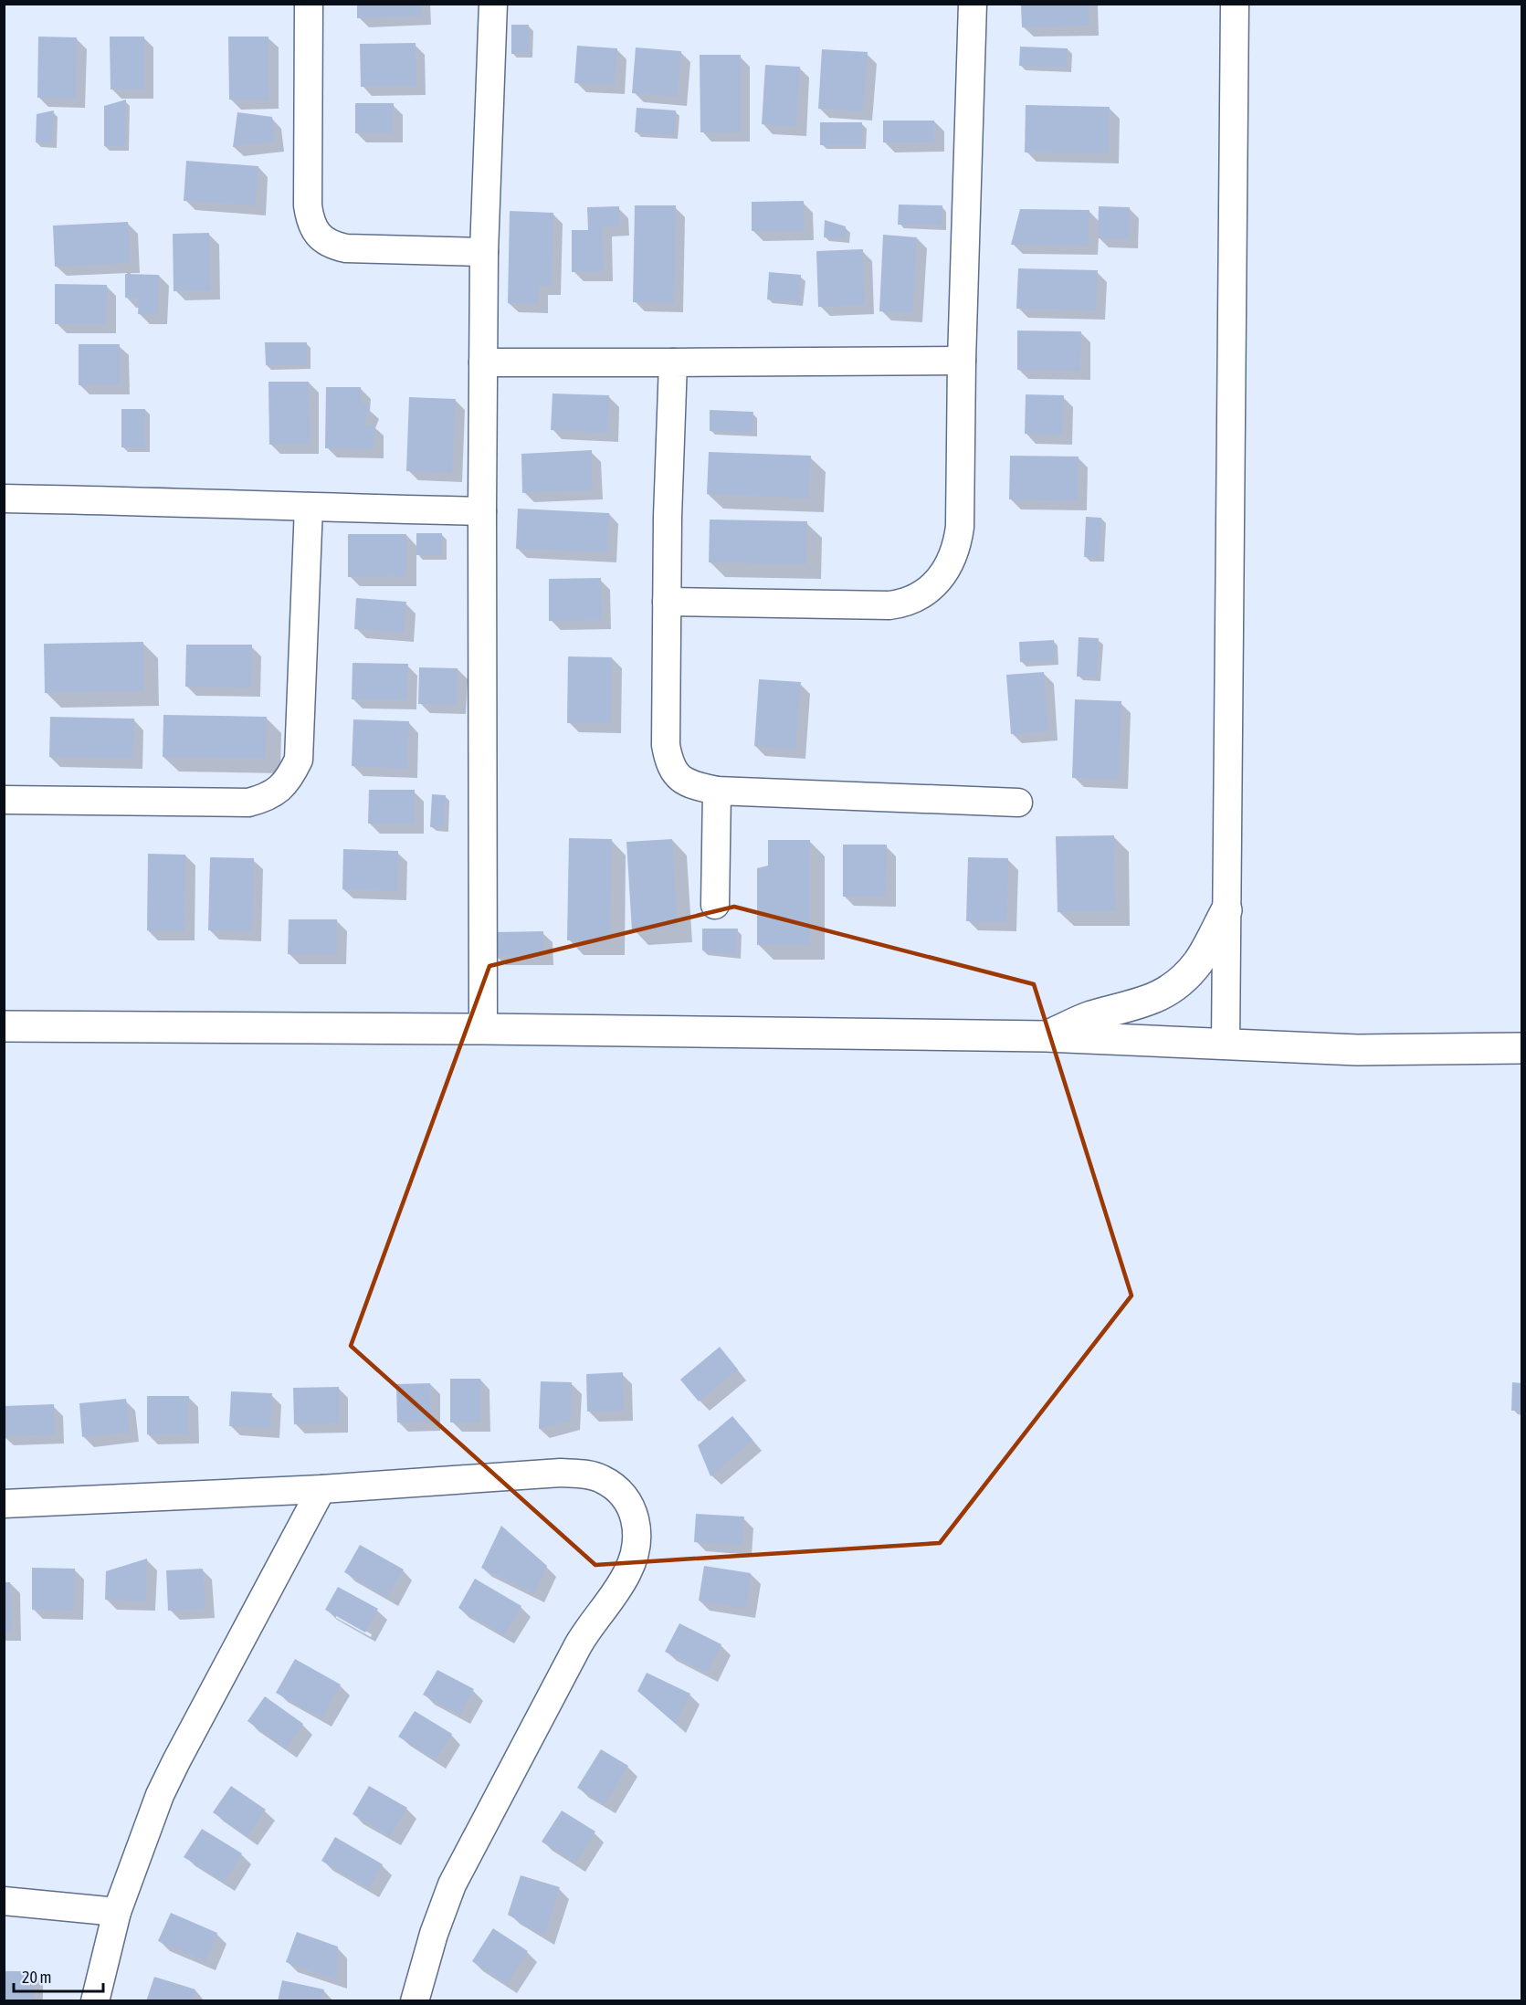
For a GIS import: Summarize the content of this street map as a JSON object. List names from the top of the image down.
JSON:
{
  "scale_bar": "20 m"
}
